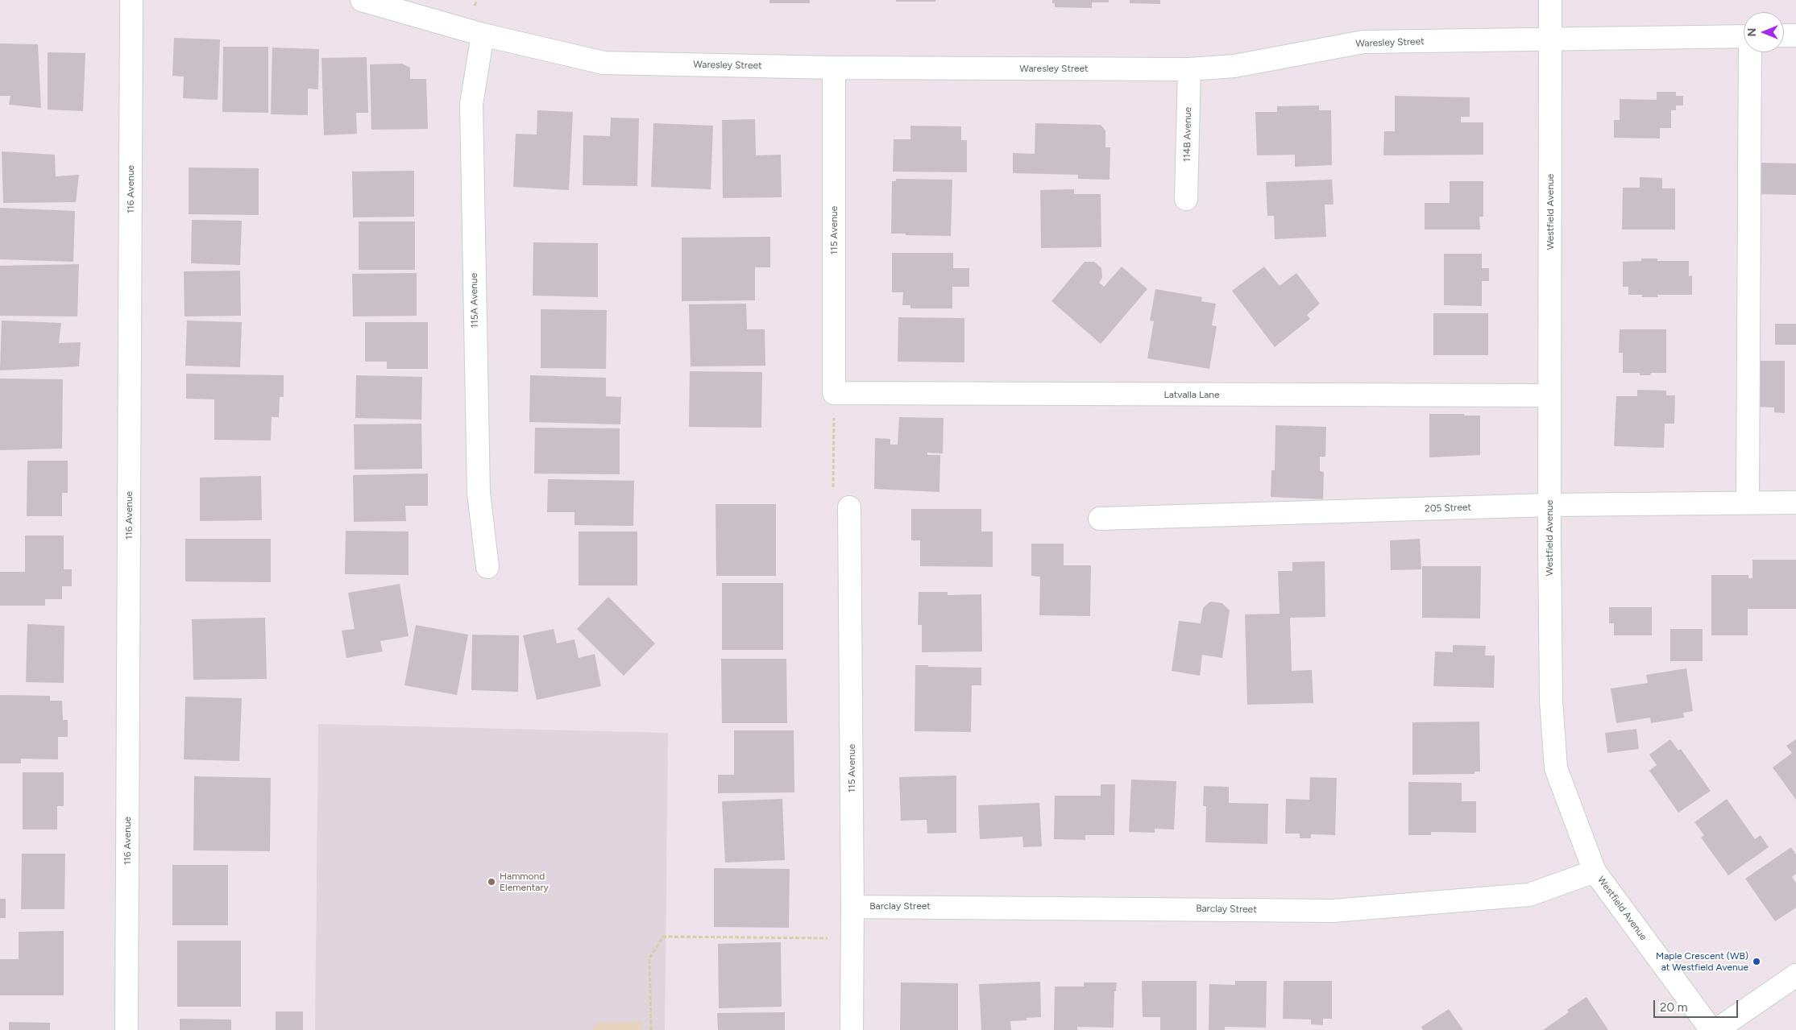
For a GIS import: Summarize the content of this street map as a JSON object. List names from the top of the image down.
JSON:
{
  "streets": {
    "street": [
      "Waresley Street",
      "114B Avenue",
      "116 Avenue",
      "Westfield Avenue",
      "115 Avenue",
      "115A Avenue",
      "Latvalla Lane",
      "205 Street",
      "Barclay Street"
    ]
  },
  "crossings": [
    ["Waresley Street", "114B Avenue"],
    ["Waresley Street", "Westfield Avenue"],
    ["Waresley Street", "115 Avenue"],
    ["Waresley Street", "115A Avenue"],
    ["Westfield Avenue", "Latvalla Lane"],
    ["Westfield Avenue", "205 Street"],
    ["Westfield Avenue", "Barclay Street"],
    ["115 Avenue", "Latvalla Lane"],
    ["115 Avenue", "Barclay Street"]
  ],
  "places": ["Hammond Elementary", "Maple Crescent (WB) at Westfield Avenue"],
  "scale_bar": "20 m",
  "north": "left"
}
